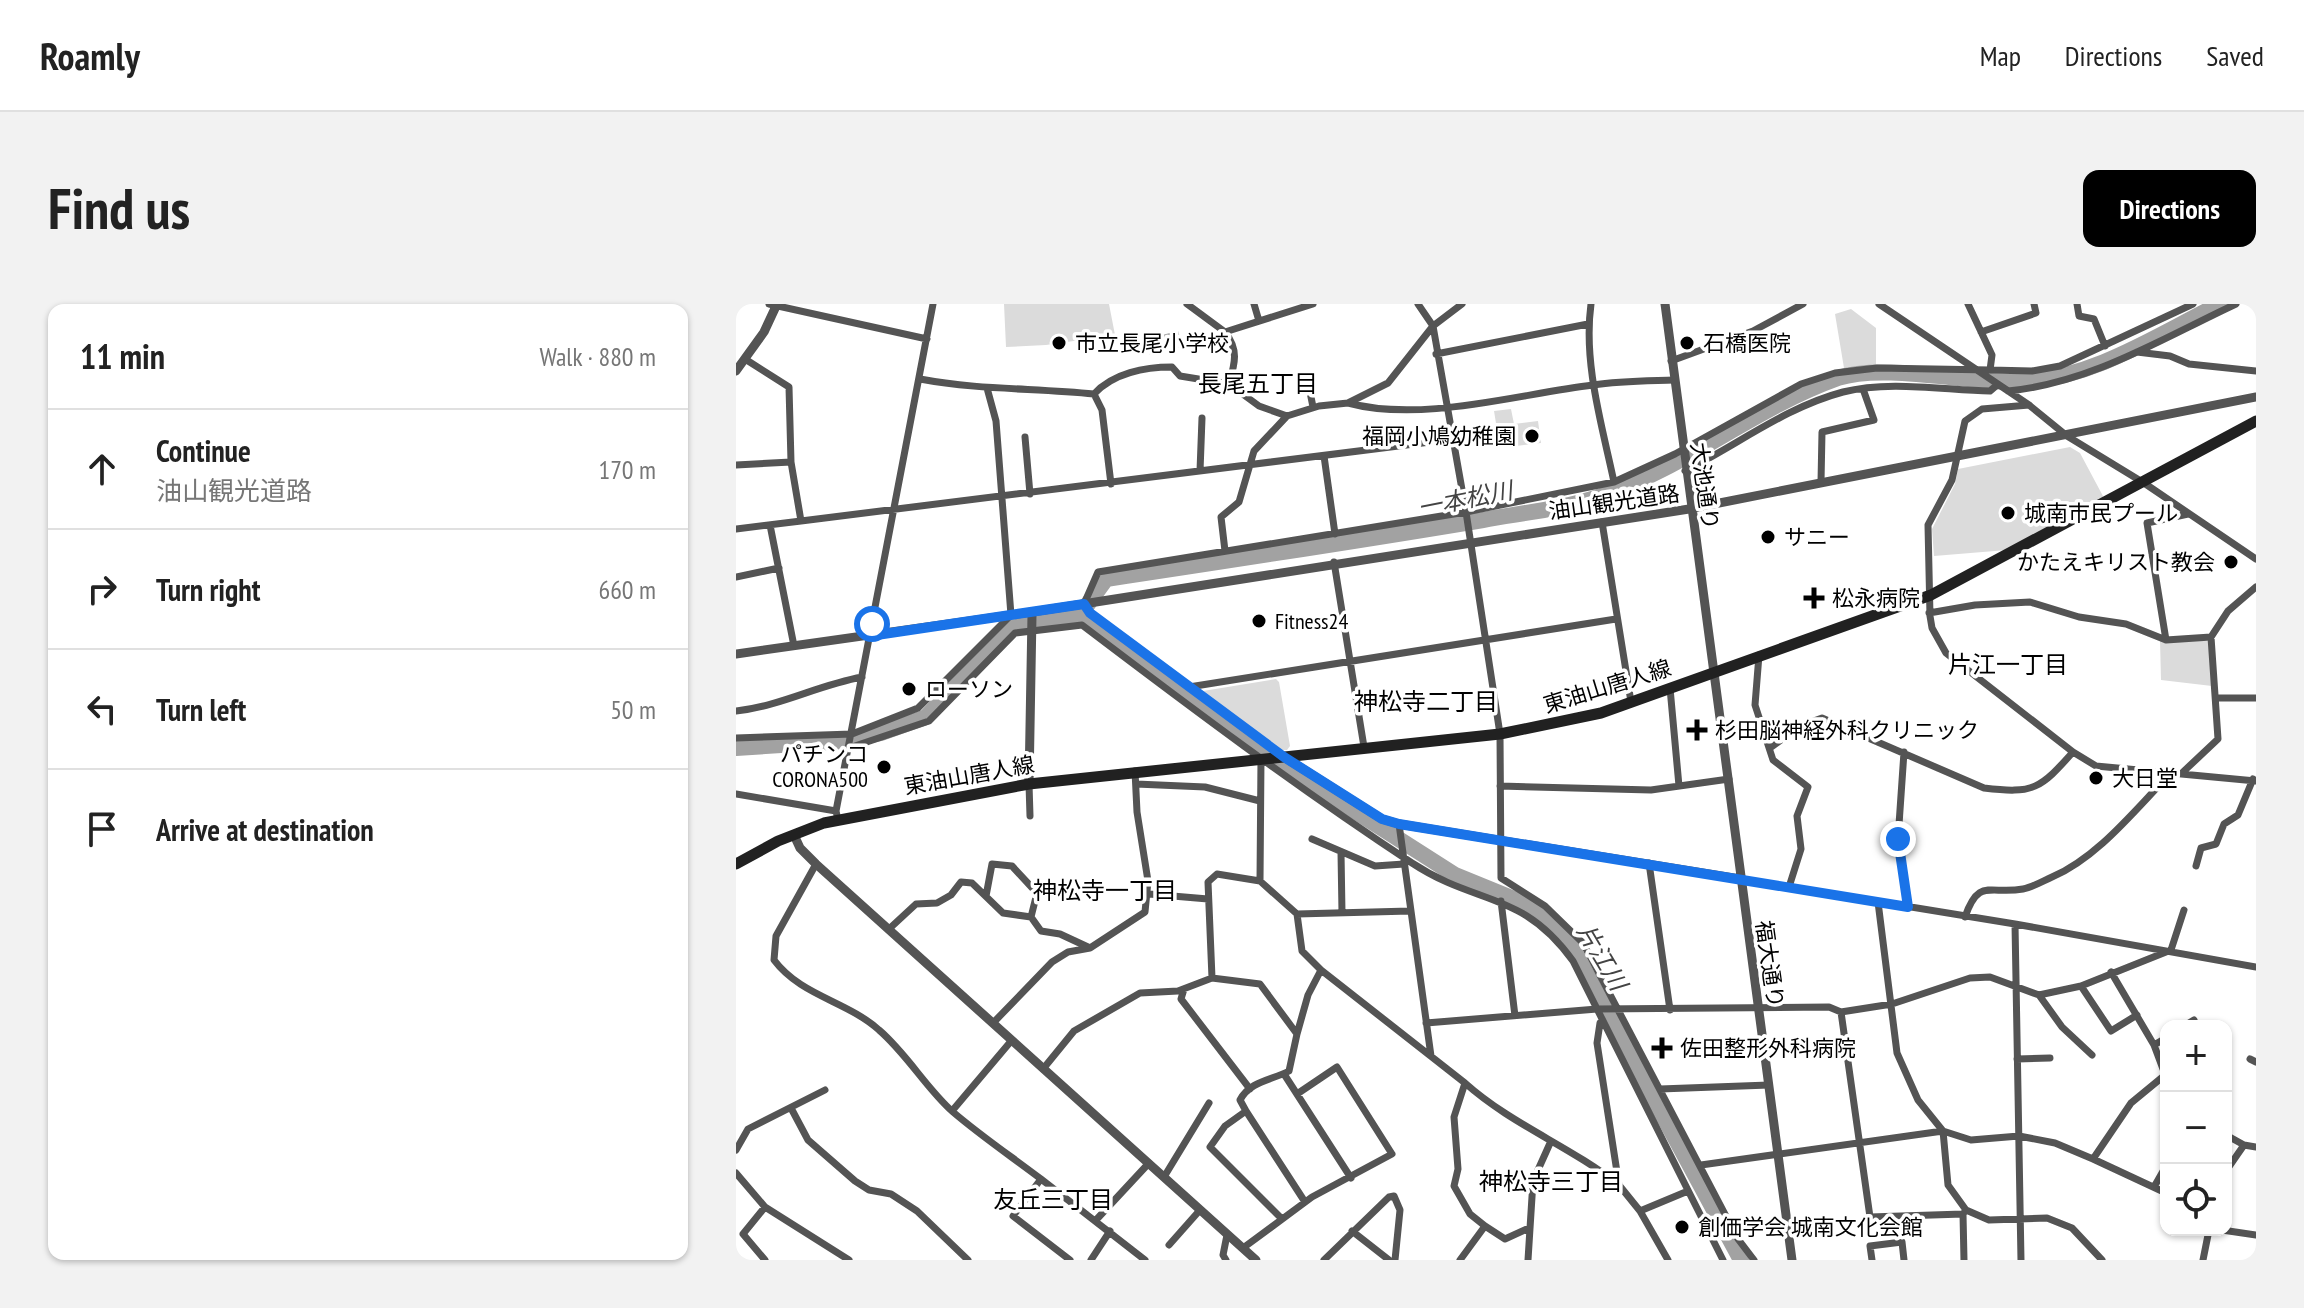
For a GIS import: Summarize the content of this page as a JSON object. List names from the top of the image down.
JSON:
{
  "streets": {
    "main road": ["東油山唐人線"],
    "street": ["大池通り", "油山観光道路", "福大通り"]
  },
  "crossings": [
    ["大池通り", "油山観光道路"],
    ["大池通り", "東油山唐人線"],
    ["大池通り", "福大通り"],
    ["東油山唐人線", "福大通り"]
  ],
  "districts": [
    "長尾五丁目",
    "片江一丁目",
    "神松寺二丁目",
    "神松寺一丁目",
    "神松寺三丁目",
    "友丘三丁目"
  ],
  "water": ["一本松川", "片江川"],
  "places": {
    "other": [
      "市立長尾小学校",
      "石橋医院",
      "福岡小鳩幼稚園",
      "城南市民プール",
      "サニー",
      "かたえキリスト教会",
      "Fitness24",
      "ローソン",
      "パチンコ CORONA500",
      "大日堂",
      "創価学会 城南文化会館"
    ],
    "health": ["松永病院", "杉田脳神経外科クリニック", "佐田整形外科病院"]
  },
  "page": {
    "header": "Roamly",
    "nav": ["Map", "Directions", "Saved"],
    "buttons": "Directions",
    "title": "Find us",
    "heading": ["11 min", "Walk · 880 m"],
    "list": [
      ["Continue", "油山観光道路", "170 m"],
      ["Turn right", "660 m"],
      ["Turn left", "50 m"],
      "Arrive at destination"
    ],
    "map_buttons": ["+", "−"]
  }
}
